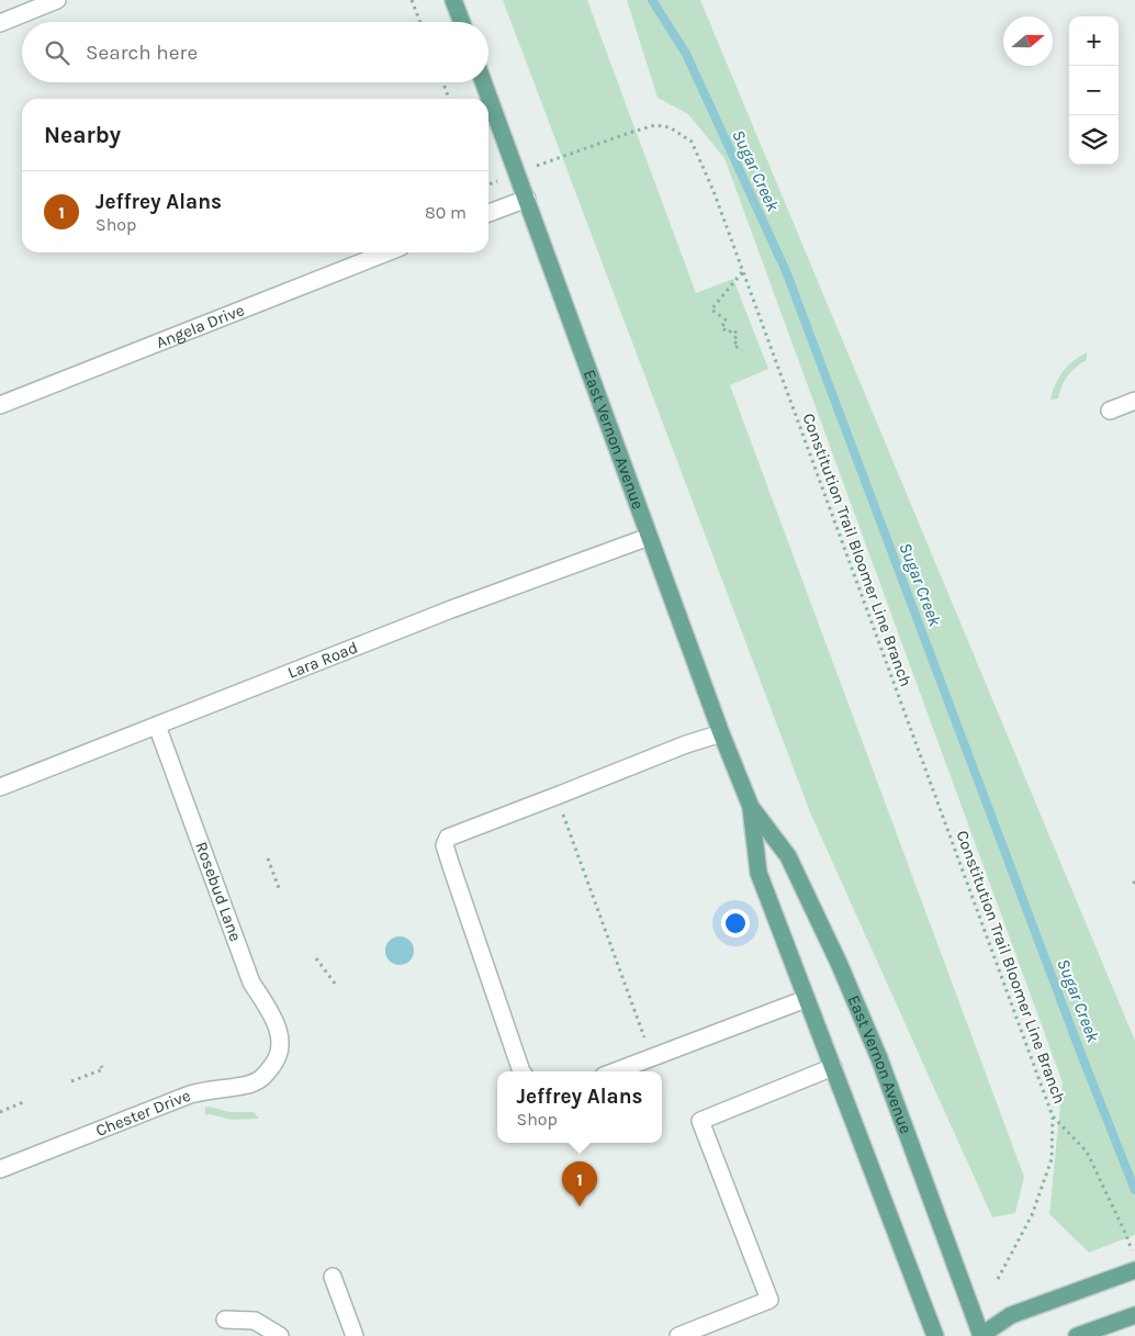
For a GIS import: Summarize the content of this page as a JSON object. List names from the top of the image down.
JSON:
{
  "streets": {
    "main road": ["East Vernon Avenue"],
    "street": [
      "Angela Drive",
      "Lara Road",
      "Rosebud Lane",
      "Chester Drive"
    ],
    "path": ["Constitution Trail Bloomer Line Branch"]
  },
  "crossings": [
    ["East Vernon Avenue", "Lara Road"],
    ["Lara Road", "Rosebud Lane"],
    ["Rosebud Lane", "Chester Drive"]
  ],
  "water": ["Sugar Creek"],
  "north": "right",
  "page": {
    "map_buttons": ["+", "−"],
    "search": "Search here",
    "heading": "Nearby",
    "list": [
      {
        "mark": "1",
        "name": "Jeffrey Alans",
        "note": "Shop",
        "value": "80 m"
      }
    ],
    "popup": ["Jeffrey Alans", "Shop"],
    "pins": "1"
  }
}
